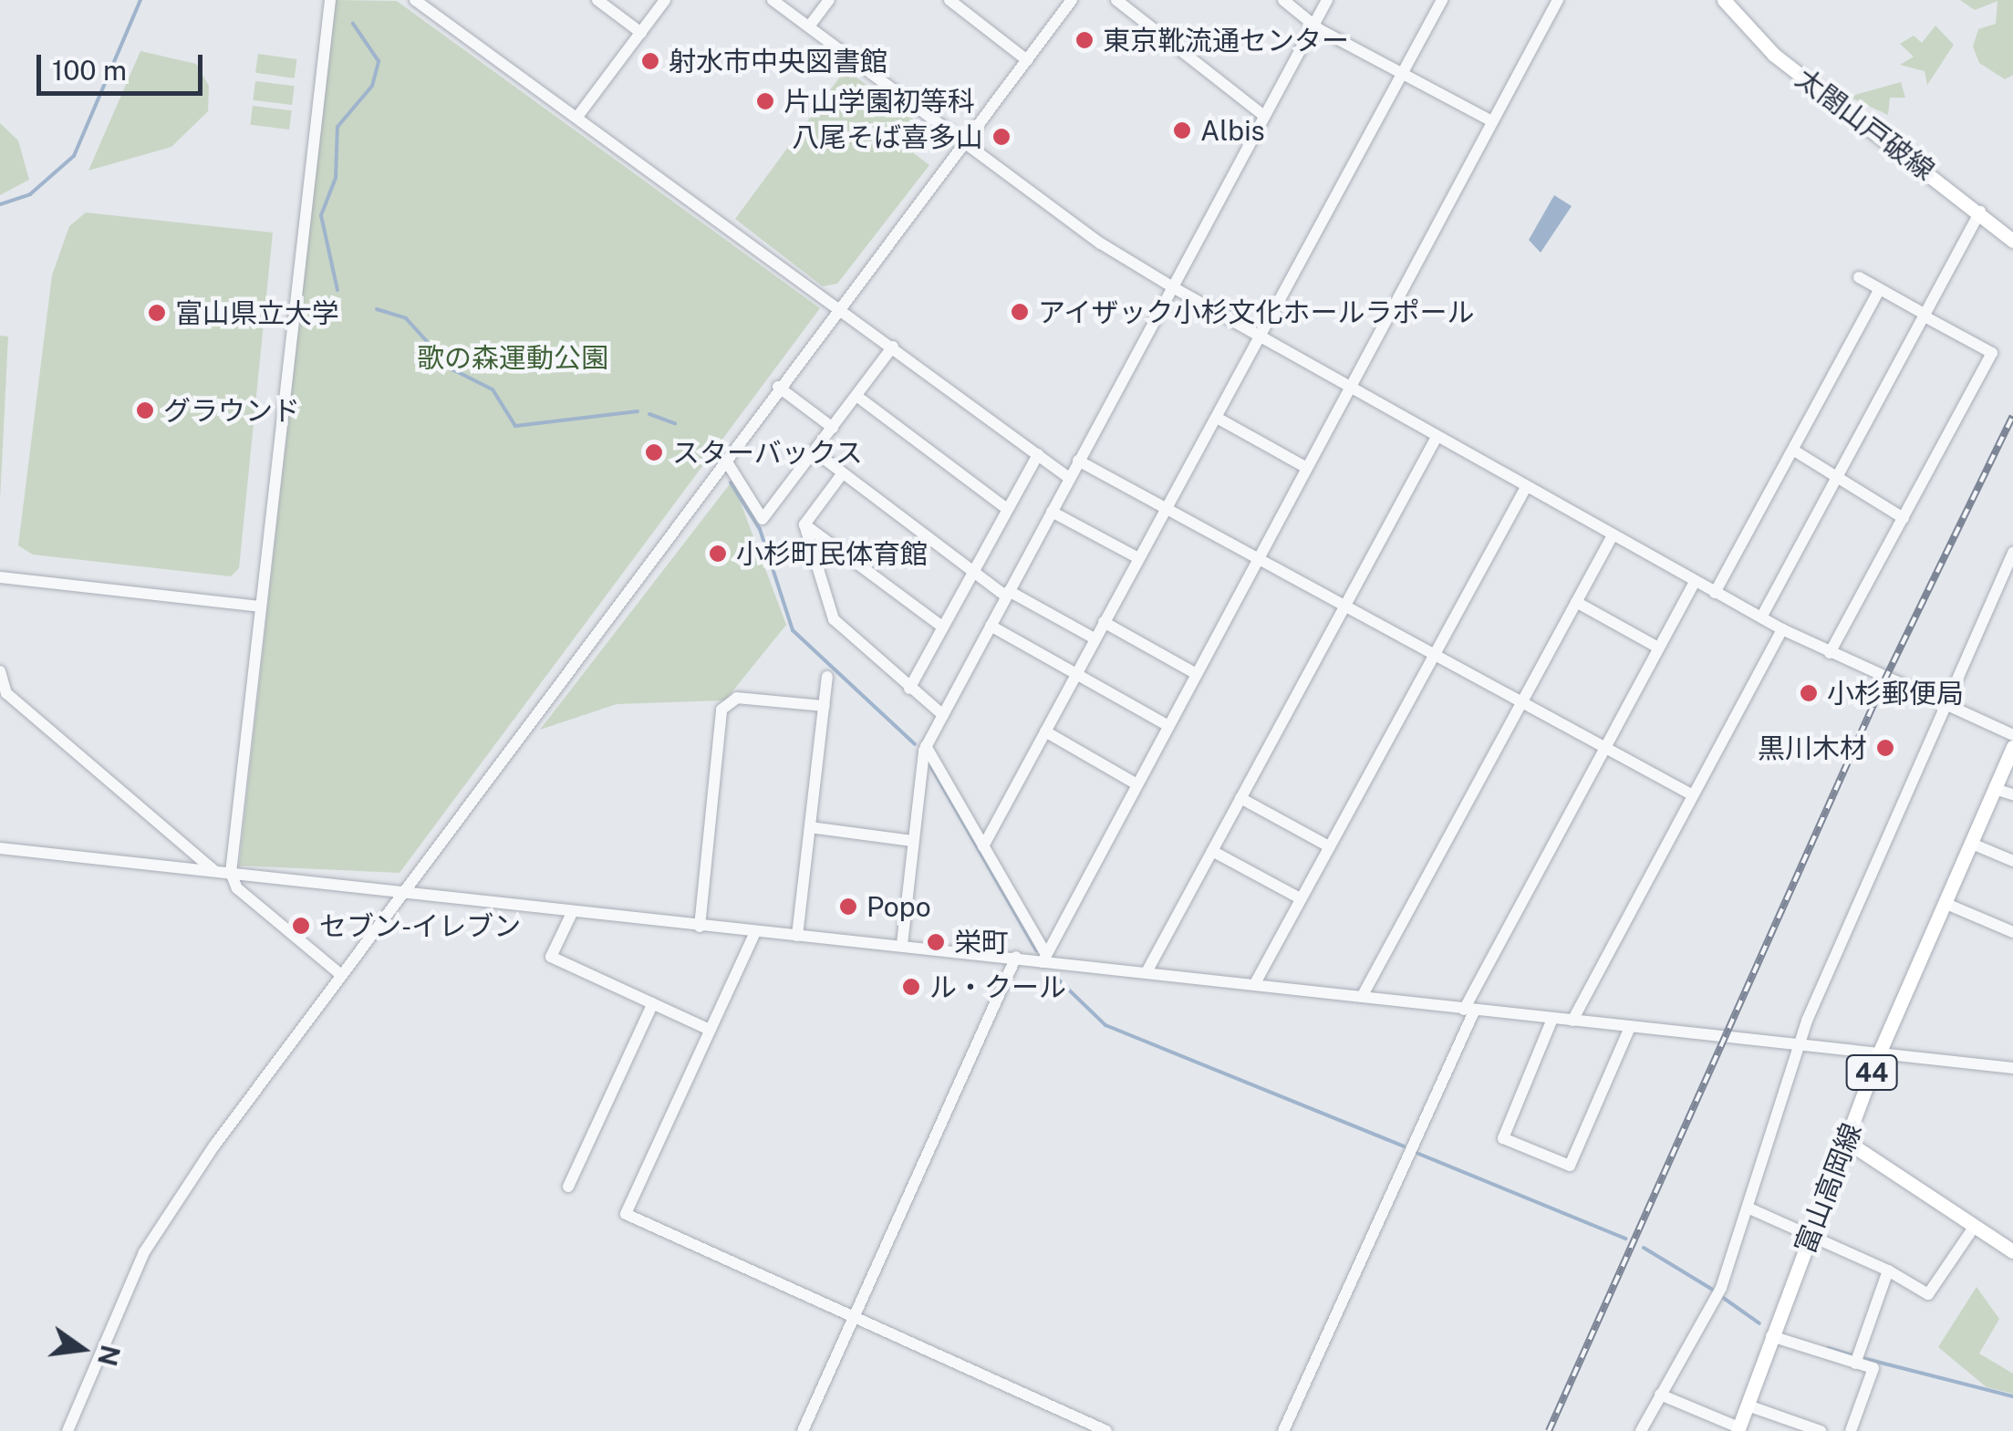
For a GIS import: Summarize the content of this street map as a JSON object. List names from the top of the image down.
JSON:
{
  "streets": {
    "main road": ["太閤山戸破線", "44", "富山高岡線"]
  },
  "parks": ["歌の森運動公園"],
  "places": [
    "東京靴流通センター",
    "射水市中央図書館",
    "片山学園初等科",
    "Albis",
    "八尾そば喜多山",
    "アイザック小杉文化ホールラポール",
    "富山県立大学",
    "グラウンド",
    "スターバックス",
    "小杉町民体育館",
    "小杉郵便局",
    "黒川木材",
    "Popo",
    "セブン-イレブン",
    "栄町",
    "ル・クール"
  ],
  "scale_bar": "100 m",
  "north": "right"
}
